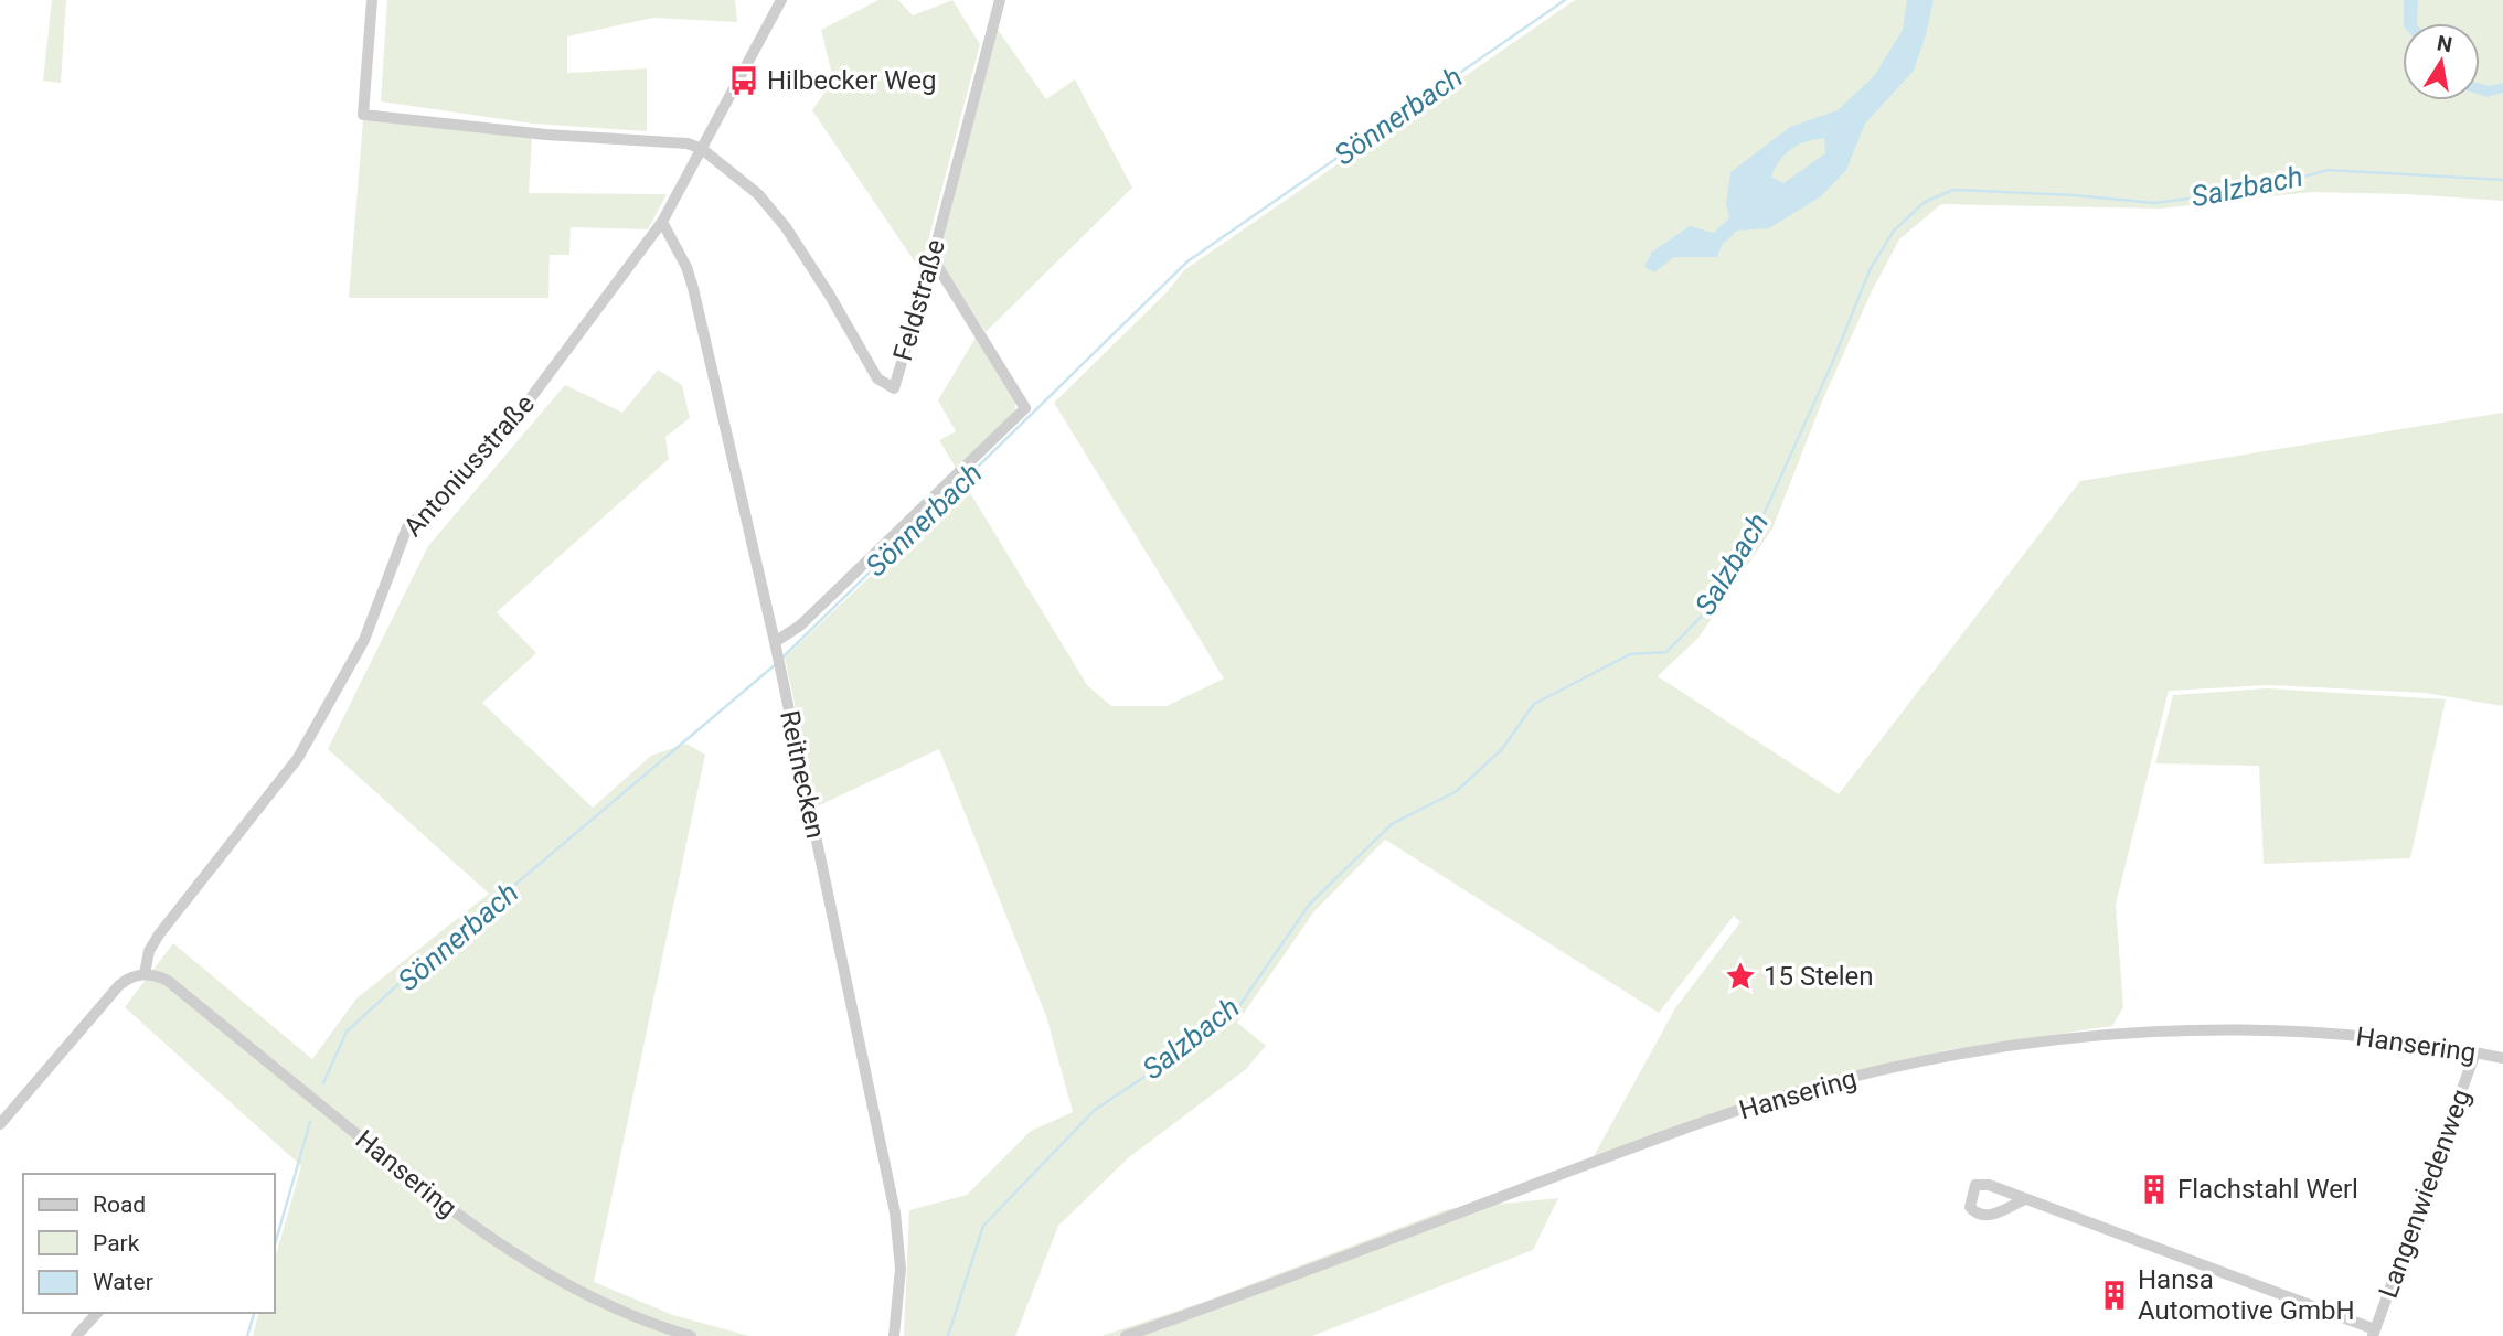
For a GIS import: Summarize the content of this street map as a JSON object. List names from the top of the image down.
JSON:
{
  "streets": {
    "street": [
      "Feldstraße",
      "Antoniusstraße",
      "Reitnecken",
      "Hansering",
      "Langenwiedenweg"
    ]
  },
  "crossings": [
    ["Feldstraße", "Antoniusstraße"],
    ["Antoniusstraße", "Reitnecken"],
    ["Antoniusstraße", "Hansering"],
    ["Hansering", "Langenwiedenweg"]
  ],
  "water": ["Sönnerbach", "Salzbach"],
  "places": {
    "bus stop": ["Hilbecker Weg"],
    "place": ["15 Stelen"],
    "building": ["Flachstahl Werl", "Hansa Automotive GmbH"]
  },
  "legend": ["Road", "Park", "Water"],
  "north": "top"
}
